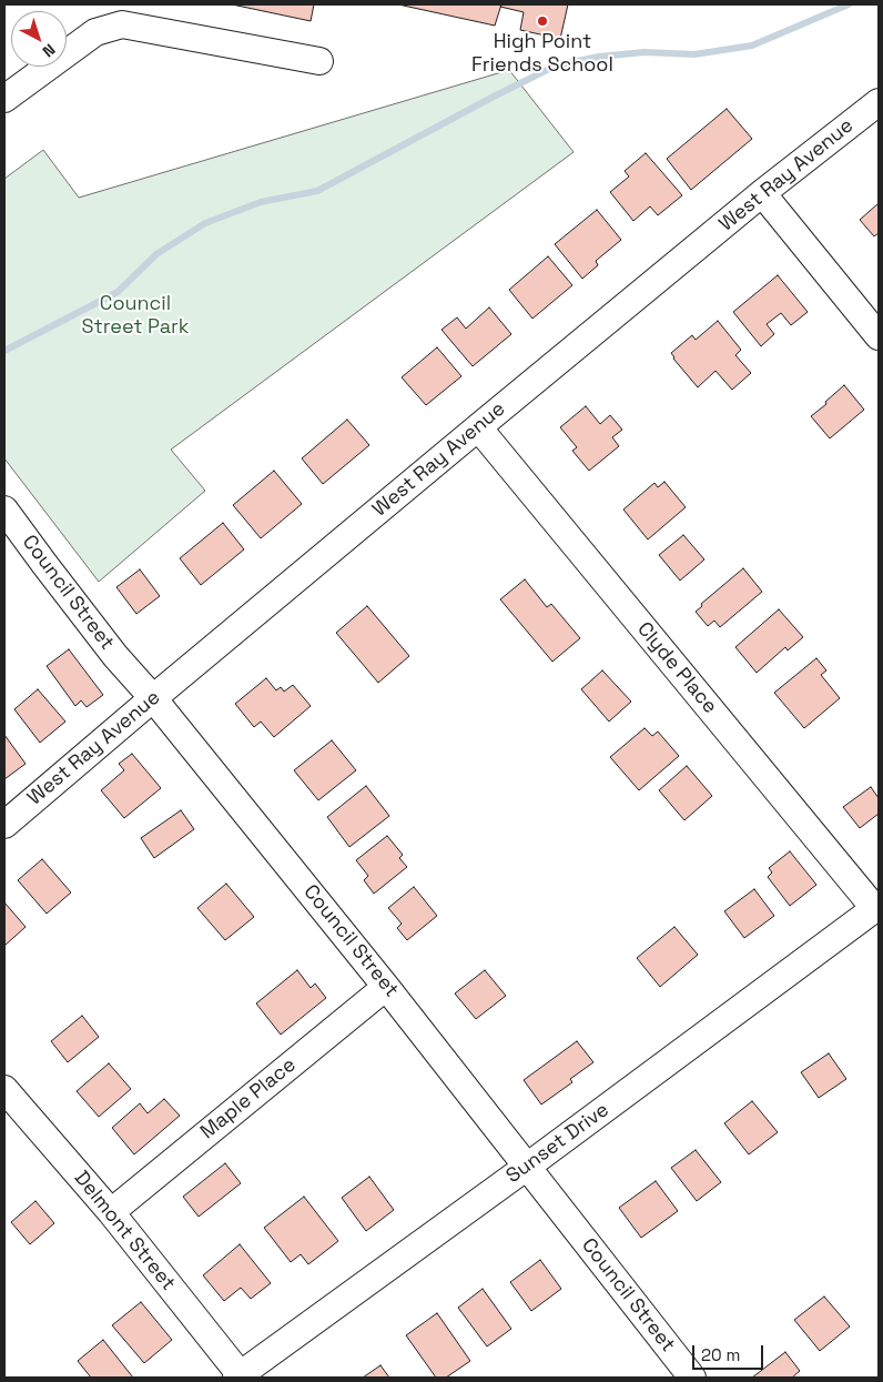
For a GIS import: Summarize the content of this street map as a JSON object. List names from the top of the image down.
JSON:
{
  "streets": {
    "street": [
      "West Ray Avenue",
      "Council Street",
      "Clyde Place",
      "Maple Place",
      "Sunset Drive",
      "Delmont Street"
    ]
  },
  "crossings": [
    ["West Ray Avenue", "Council Street"],
    ["West Ray Avenue", "Clyde Place"],
    ["Council Street", "Maple Place"],
    ["Council Street", "Sunset Drive"],
    ["Clyde Place", "Sunset Drive"],
    ["Maple Place", "Delmont Street"],
    ["Sunset Drive", "Delmont Street"]
  ],
  "parks": ["Council Street Park"],
  "places": ["High Point Friends School"],
  "scale_bar": "20 m",
  "north": "bottom right"
}
